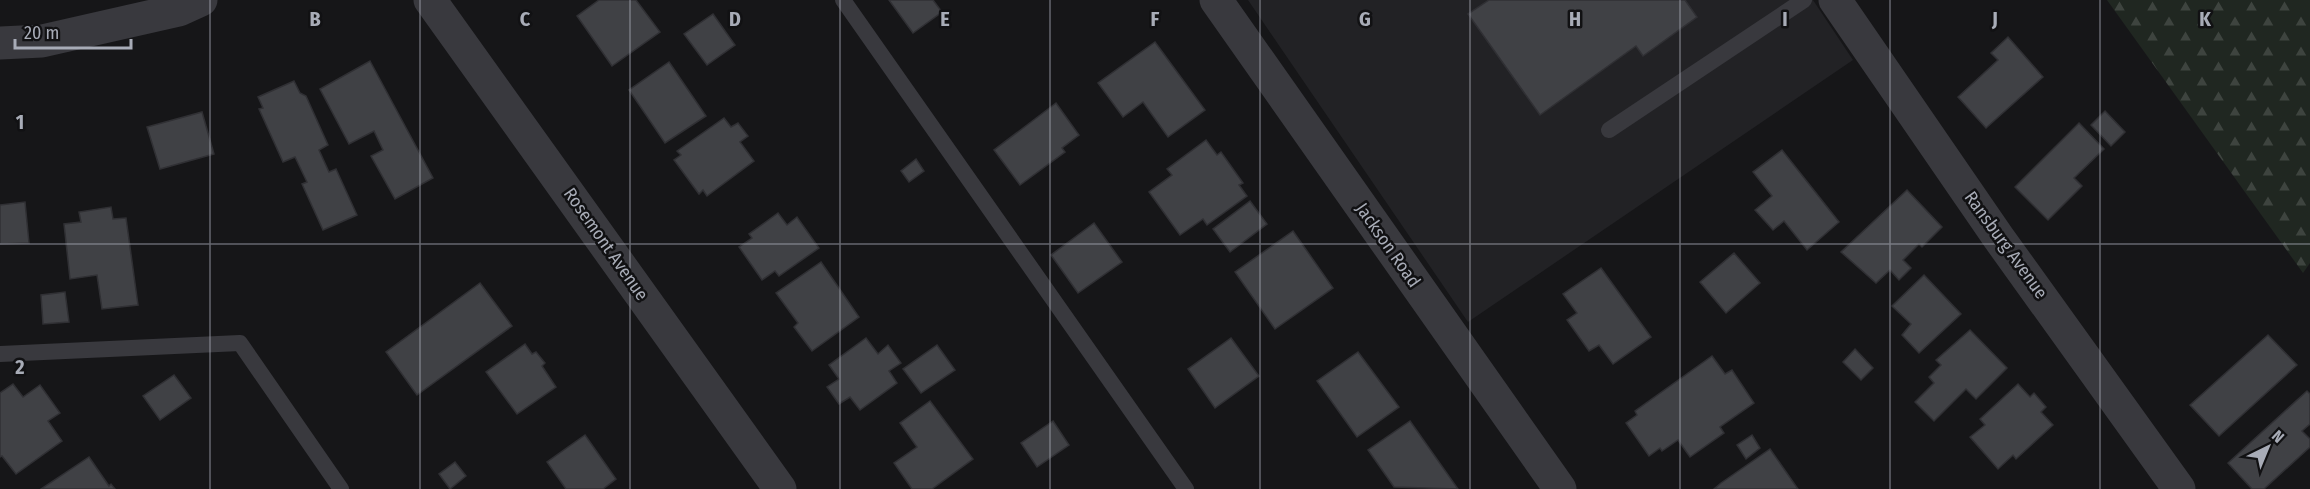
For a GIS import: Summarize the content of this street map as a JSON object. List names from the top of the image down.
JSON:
{
  "streets": {
    "street": ["Rosemont Avenue", "Jackson Road", "Ransburg Avenue"]
  },
  "scale_bar": "20 m",
  "north": "top right",
  "grid": {
    "columns": [
      "B",
      "C",
      "D",
      "E",
      "F",
      "G",
      "H",
      "I",
      "J",
      "K"
    ],
    "rows": ["1", "2"]
  }
}
